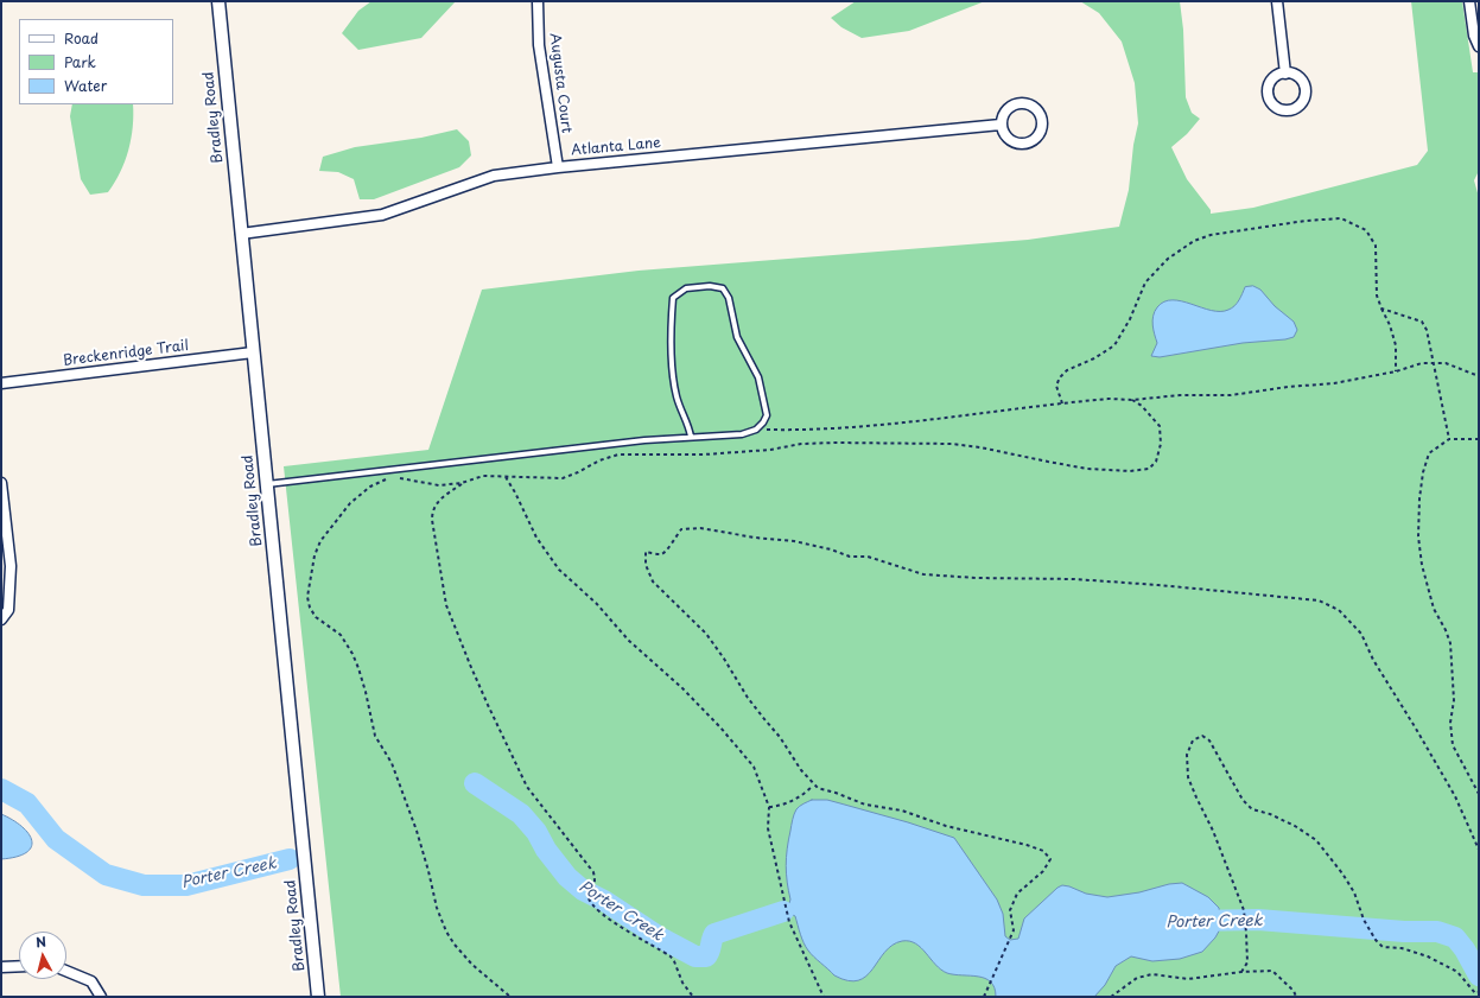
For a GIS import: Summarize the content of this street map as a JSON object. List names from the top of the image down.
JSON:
{
  "streets": {
    "street": [
      "Augusta Court",
      "Bradley Road",
      "Atlanta Lane",
      "Breckenridge Trail"
    ]
  },
  "crossings": [
    ["Augusta Court", "Atlanta Lane"],
    ["Bradley Road", "Atlanta Lane"],
    ["Bradley Road", "Breckenridge Trail"]
  ],
  "water": ["Porter Creek"],
  "legend": ["Road", "Park", "Water"],
  "north": "top"
}
